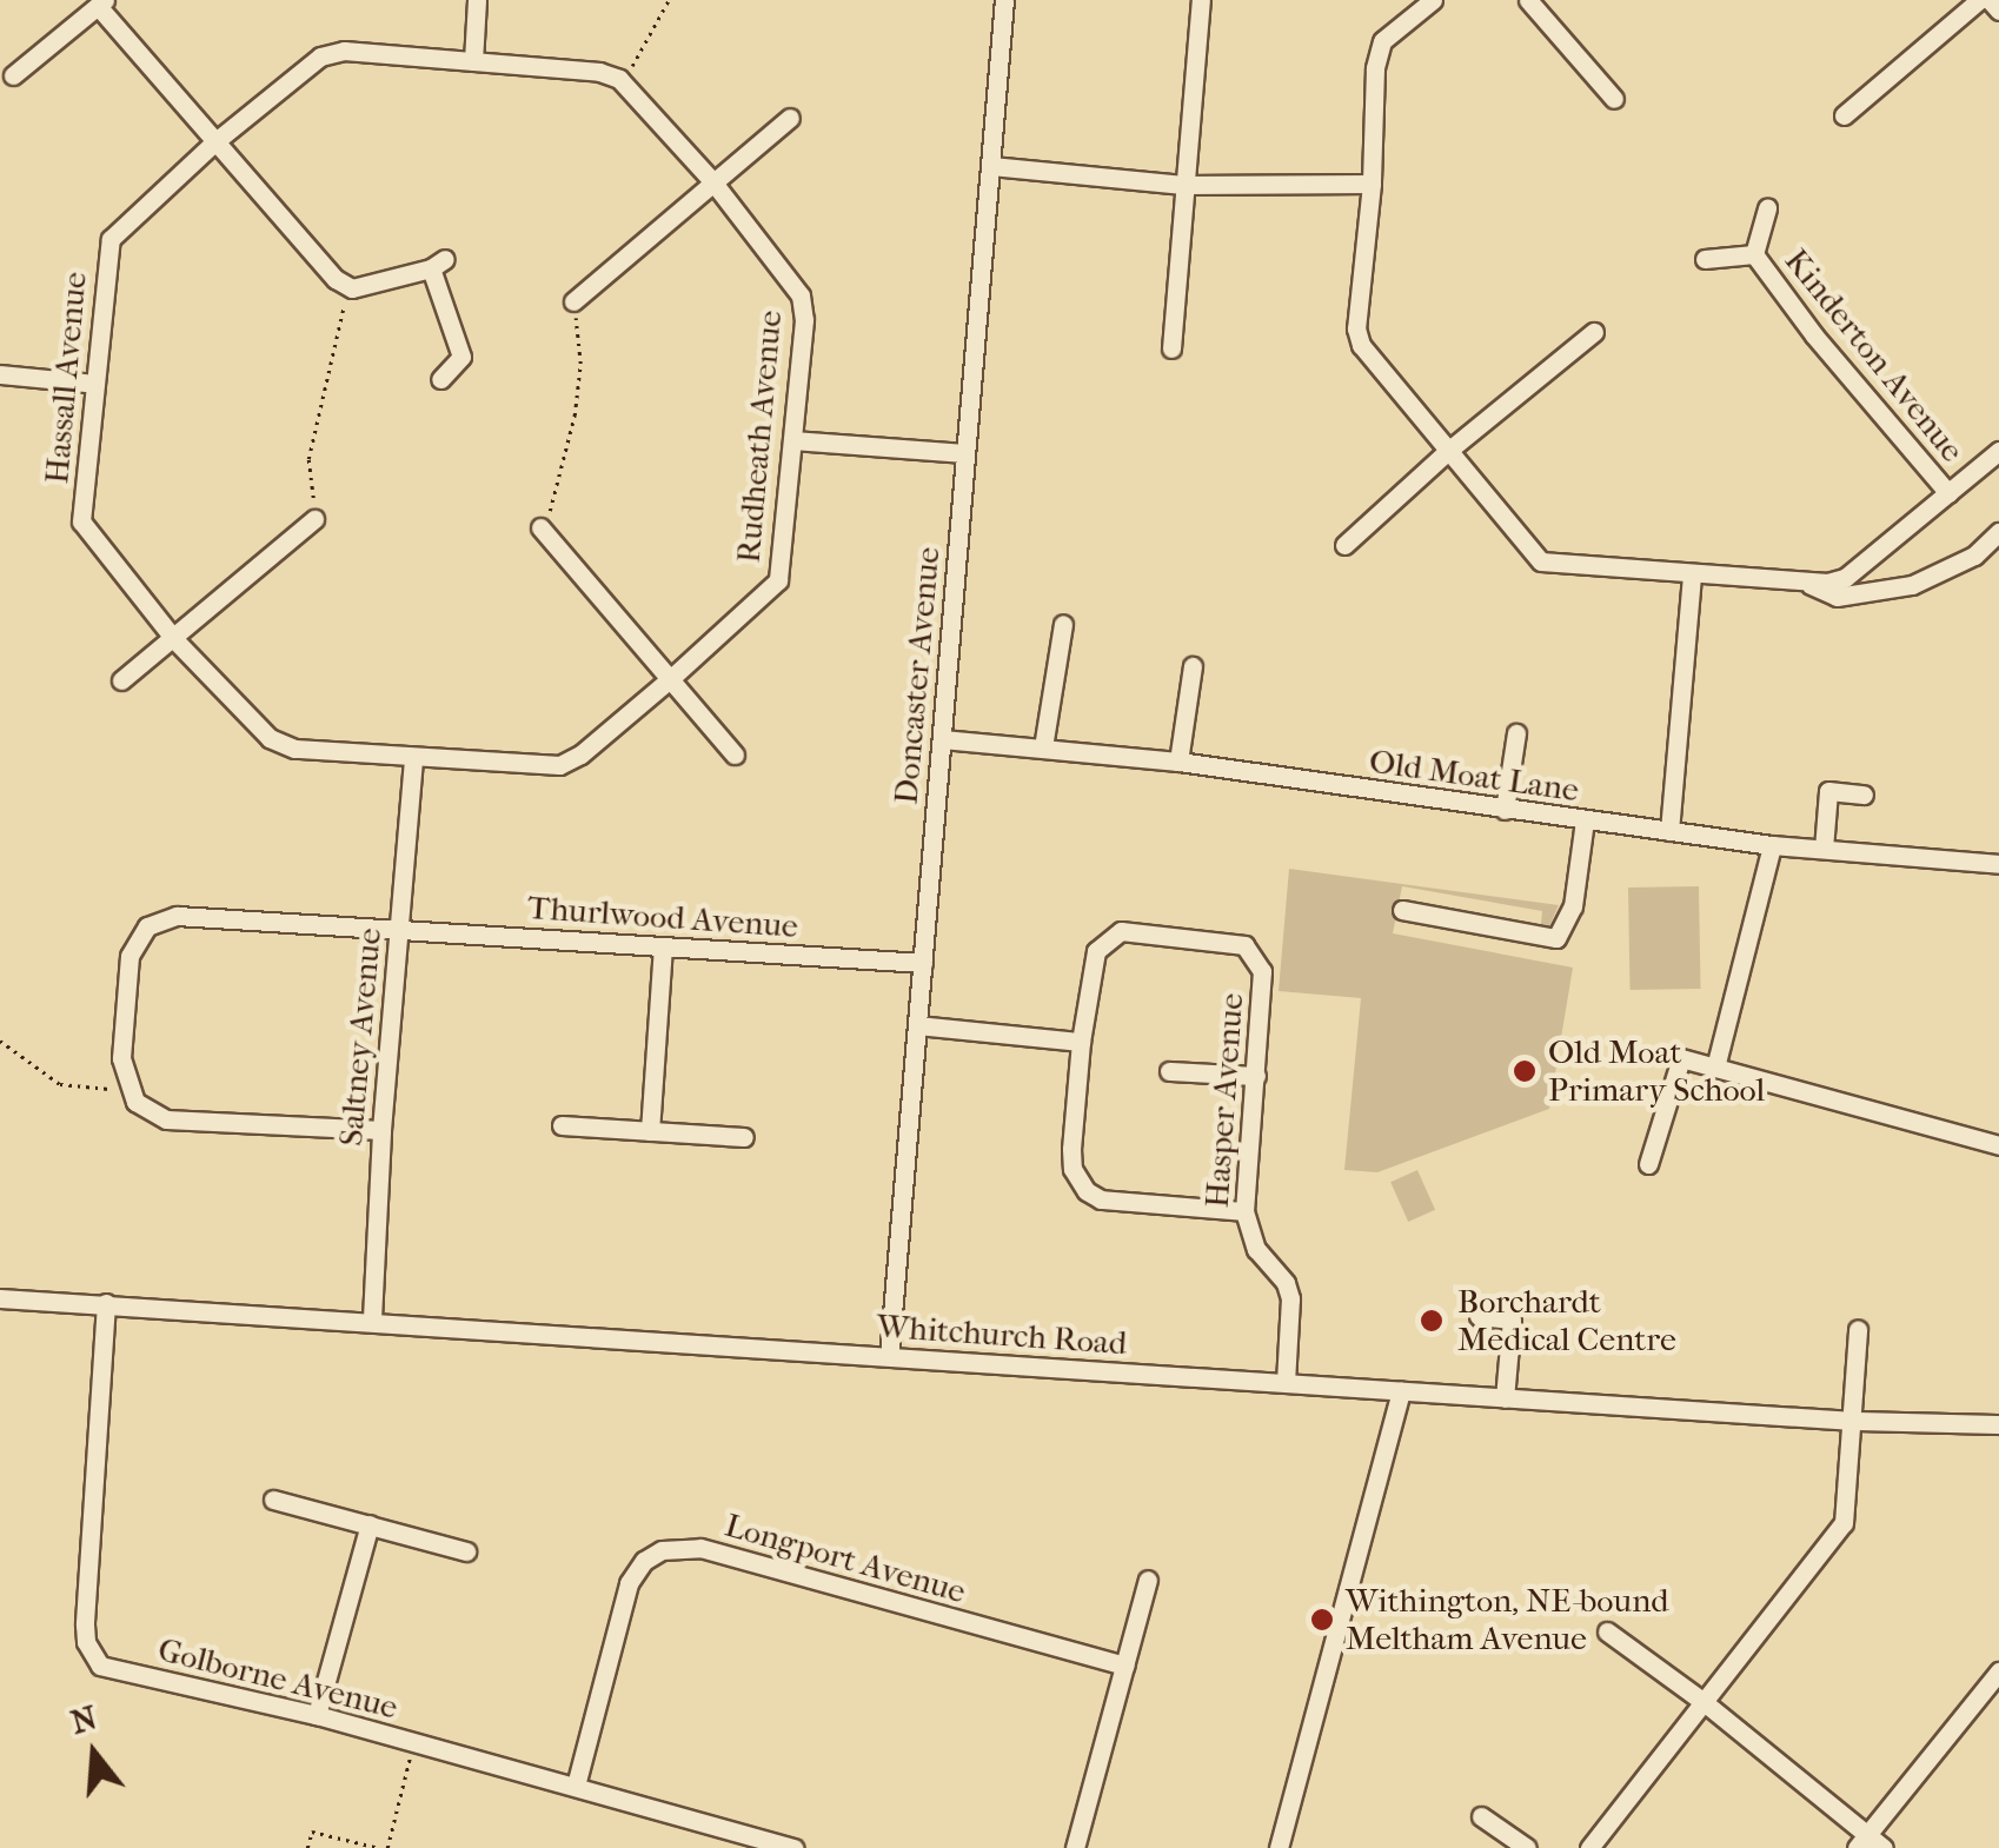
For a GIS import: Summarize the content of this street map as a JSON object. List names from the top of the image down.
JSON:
{
  "streets": {
    "street": [
      "Kinderton Avenue",
      "Hassall Avenue",
      "Rudheath Avenue",
      "Doncaster Avenue",
      "Old Moat Lane",
      "Thurlwood Avenue",
      "Saltney Avenue",
      "Hasper Avenue",
      "Whitchurch Road",
      "Longport Avenue",
      "Golborne Avenue"
    ]
  },
  "crossings": [
    ["Hassall Avenue", "Rudheath Avenue"],
    ["Hassall Avenue", "Saltney Avenue"],
    ["Rudheath Avenue", "Saltney Avenue"],
    ["Doncaster Avenue", "Old Moat Lane"],
    ["Doncaster Avenue", "Thurlwood Avenue"],
    ["Doncaster Avenue", "Whitchurch Road"],
    ["Thurlwood Avenue", "Saltney Avenue"],
    ["Saltney Avenue", "Whitchurch Road"],
    ["Hasper Avenue", "Whitchurch Road"],
    ["Whitchurch Road", "Golborne Avenue"],
    ["Longport Avenue", "Golborne Avenue"]
  ],
  "places": ["Old Moat Primary School", "Borchardt Medical Centre", "Withington, NE-bound Meltham Avenue"],
  "north": "top"
}
